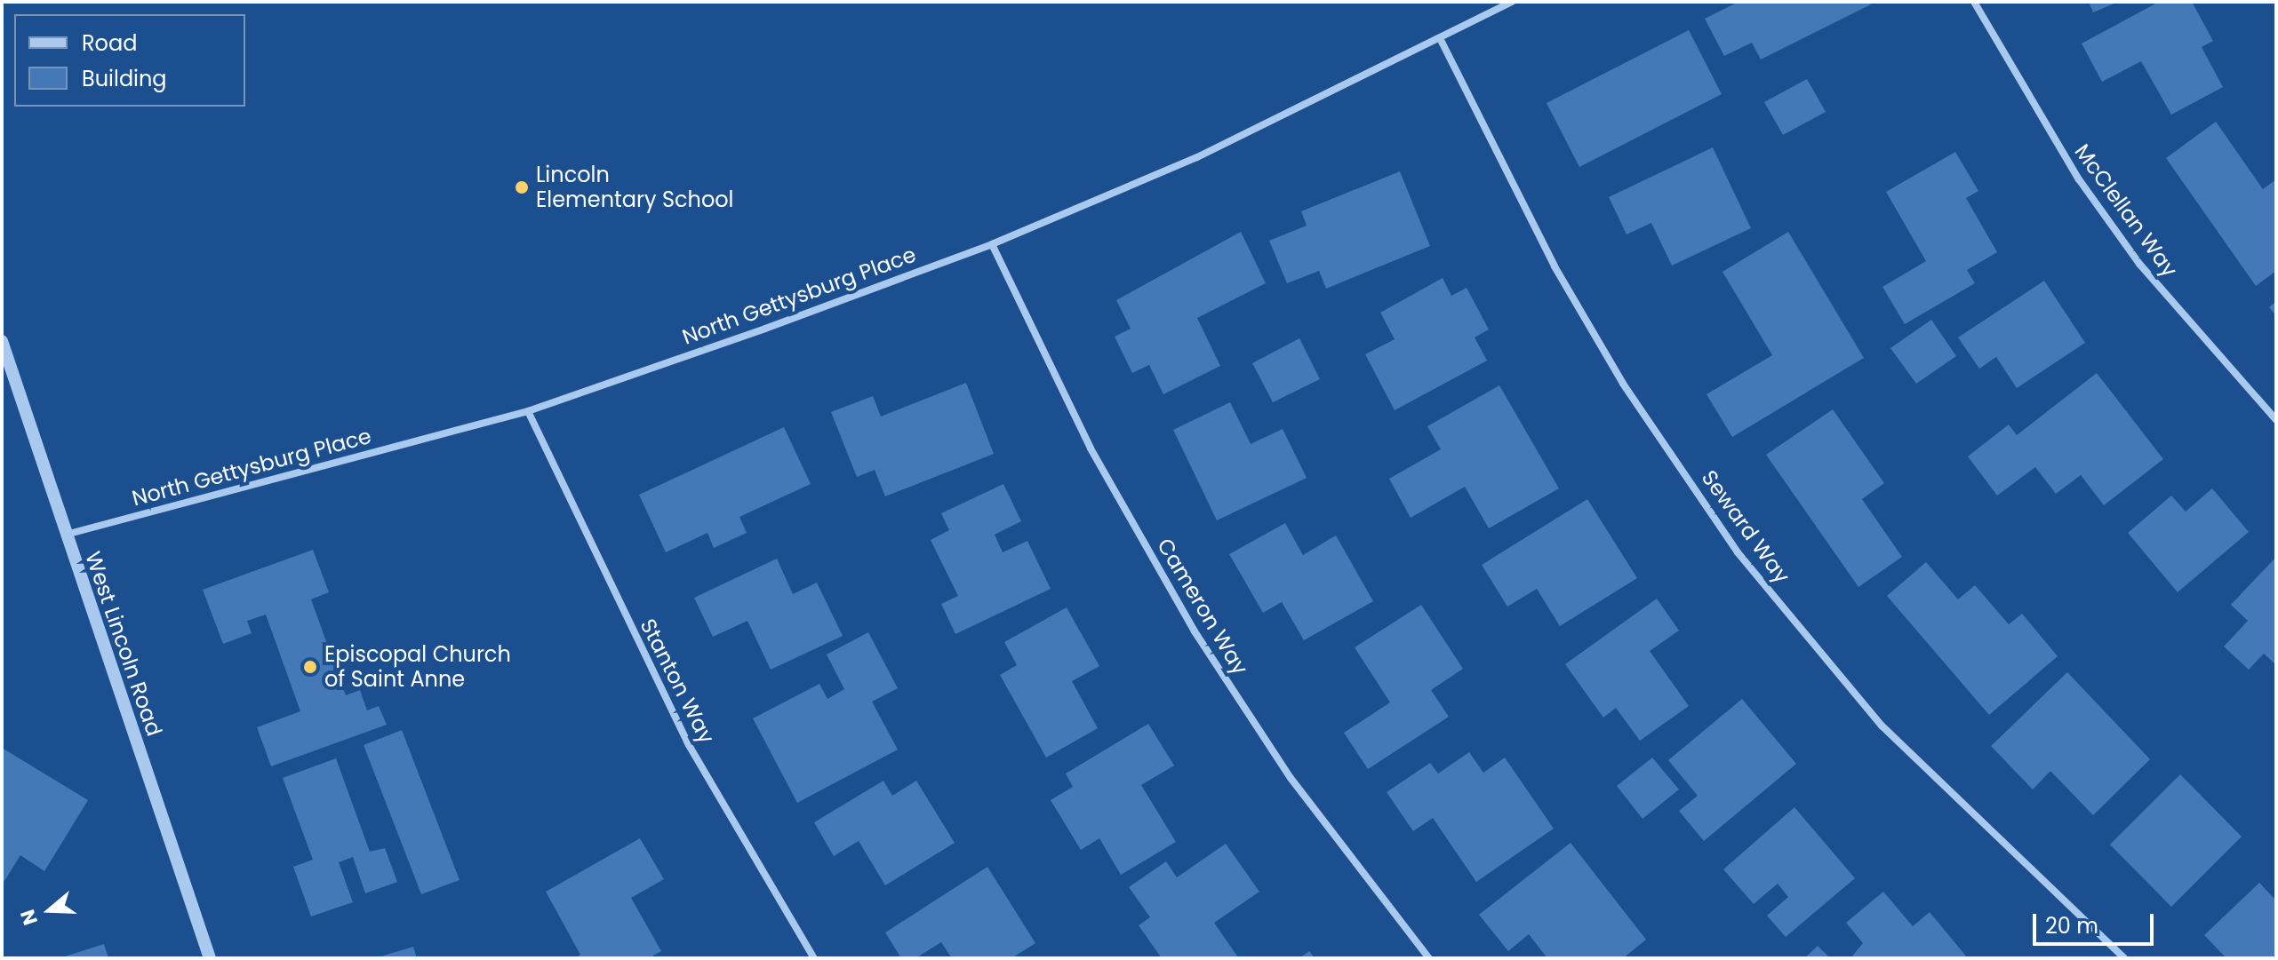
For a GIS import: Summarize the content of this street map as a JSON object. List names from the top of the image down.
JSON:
{
  "streets": {
    "street": [
      "McClellan Way",
      "North Gettysburg Place",
      "Seward Way",
      "Cameron Way",
      "West Lincoln Road",
      "Stanton Way"
    ]
  },
  "crossings": [
    ["North Gettysburg Place", "Seward Way"],
    ["North Gettysburg Place", "Cameron Way"],
    ["North Gettysburg Place", "West Lincoln Road"],
    ["North Gettysburg Place", "Stanton Way"]
  ],
  "places": ["Lincoln Elementary School", "Episcopal Church of Saint Anne"],
  "legend": ["Road", "Building"],
  "scale_bar": "20 m",
  "north": "left"
}
